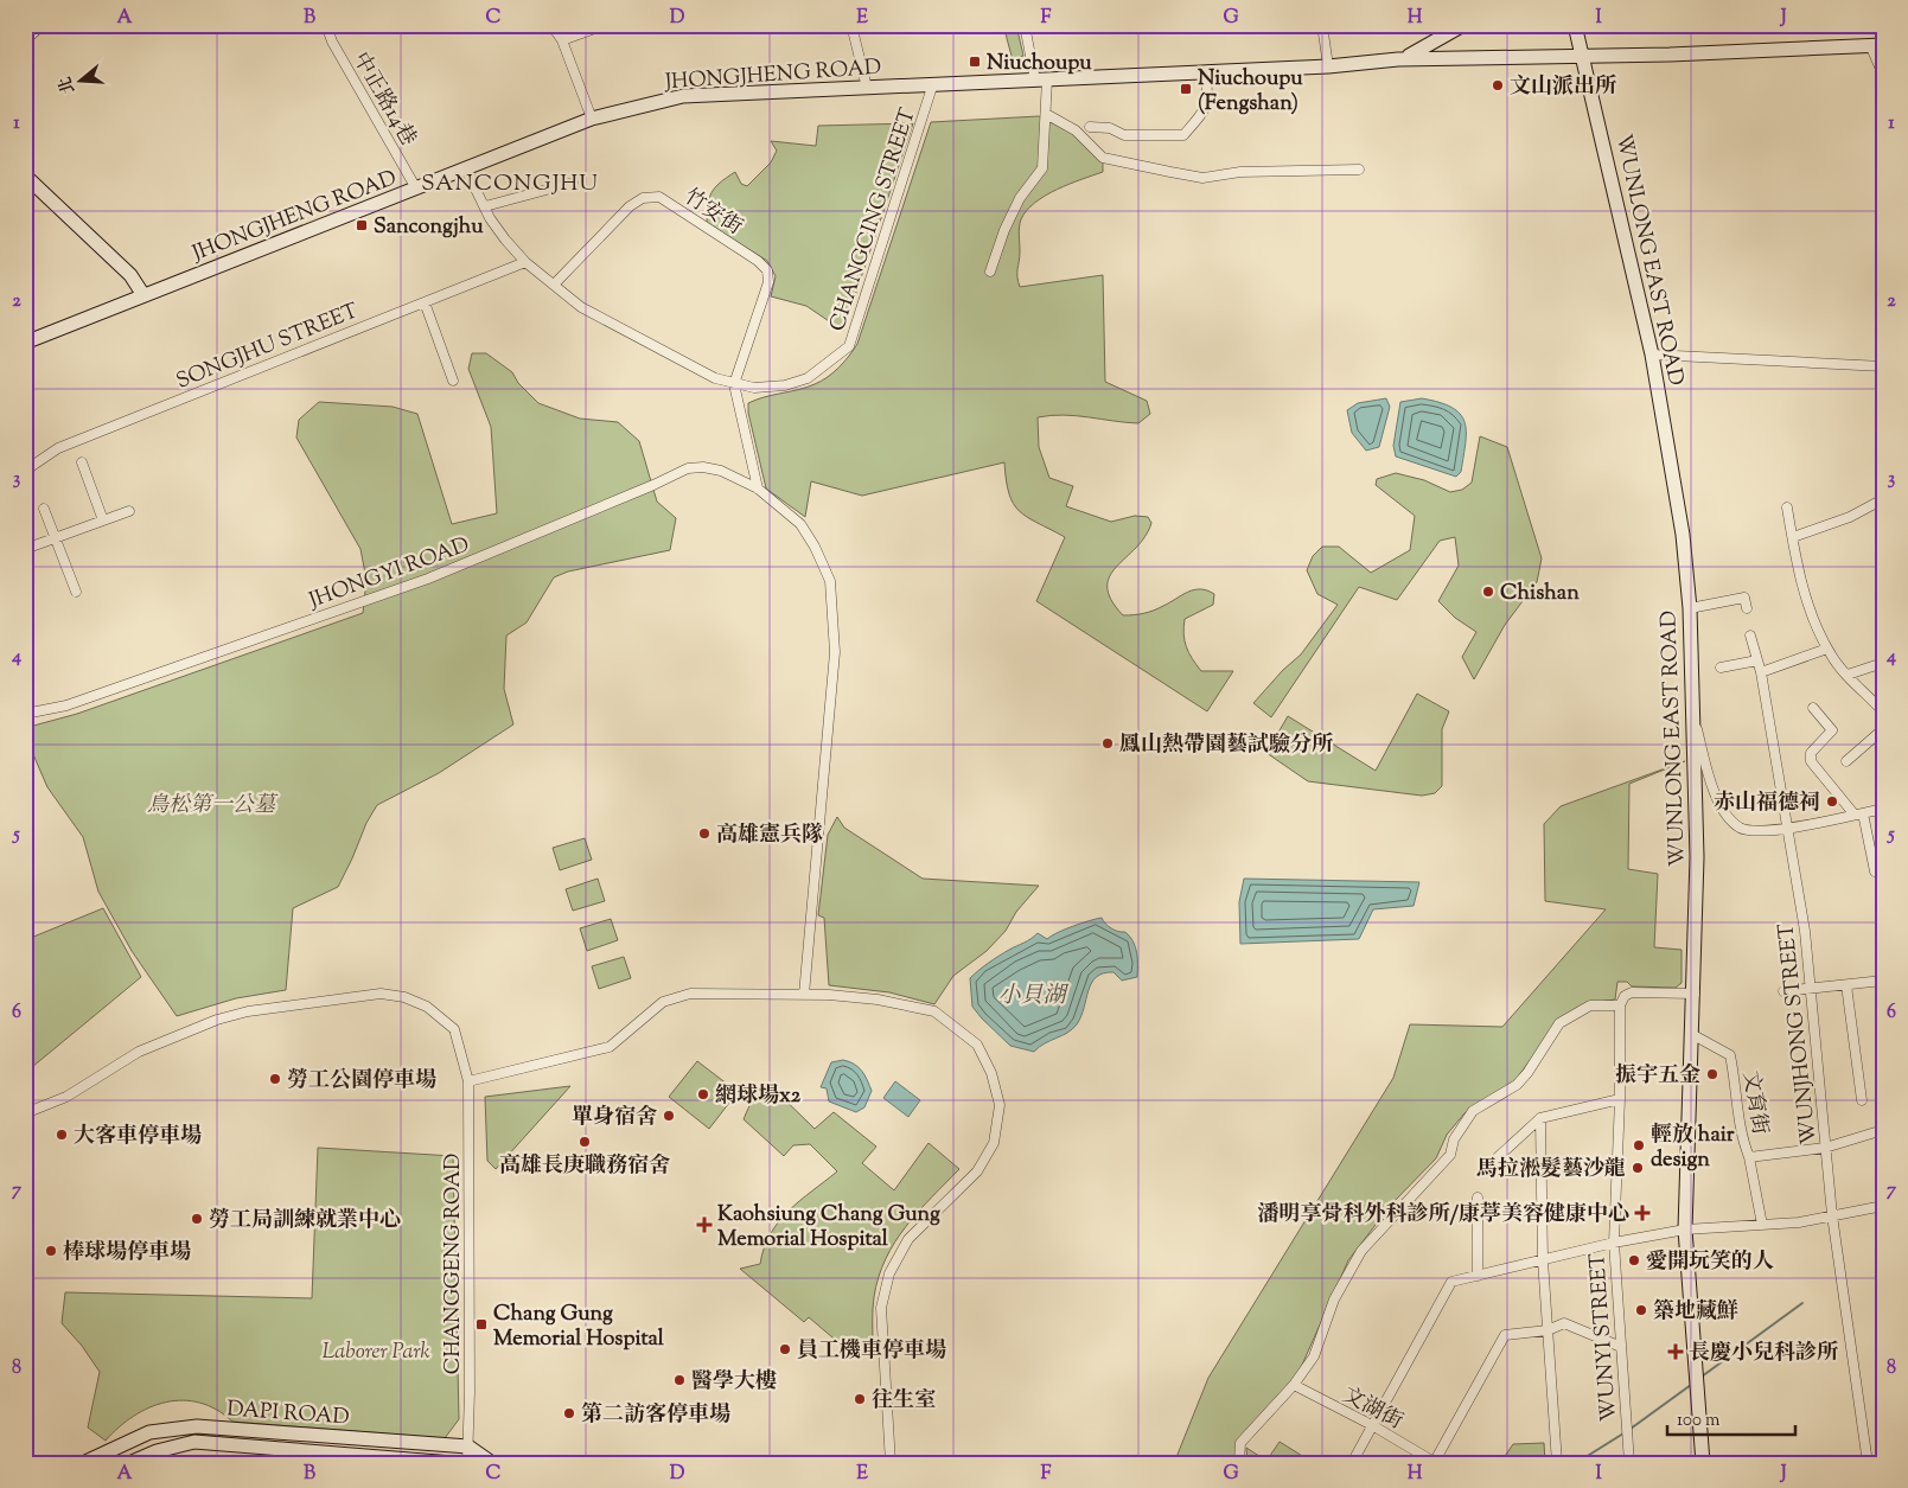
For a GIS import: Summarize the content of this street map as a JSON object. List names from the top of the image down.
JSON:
{
  "streets": {
    "main road": ["JHONGJHENG ROAD", "WUNLONG EAST ROAD", "DAPI ROAD"],
    "street": [
      "中正路14巷",
      "竹安街",
      "CHANGCING STREET",
      "SONGJHU STREET",
      "JHONGYI ROAD",
      "WUNJHONG STREET",
      "文育街",
      "CHANGGENG ROAD",
      "WUNYI STREET",
      "文湖街"
    ]
  },
  "crossings": [
    ["JHONGJHENG ROAD", "中正路14巷"],
    ["JHONGJHENG ROAD", "CHANGCING STREET"],
    ["竹安街", "CHANGCING STREET"],
    ["CHANGCING STREET", "SONGJHU STREET"],
    ["WUNLONG EAST ROAD", "文育街"],
    ["WUNJHONG STREET", "文育街"],
    ["CHANGGENG ROAD", "DAPI ROAD"]
  ],
  "districts": ["SANCONGJHU"],
  "water": ["小貝湖"],
  "parks": ["鳥松第一公墓", "Laborer Park"],
  "places": {
    "transit": [
      "Niuchoupu",
      "Niuchoupu (Fengshan)",
      "Sancongjhu",
      "Chang Gung Memorial Hospital"
    ],
    "other": [
      "文山派出所",
      "Chishan",
      "鳳山熱帶園藝試驗分所",
      "赤山福德祠",
      "高雄憲兵隊",
      "振宇五金",
      "勞工公園停車場",
      "網球場x2",
      "單身宿舍",
      "大客車停車場",
      "高雄長庚職務宿舍",
      "輕放 hair design",
      "馬拉淞髮藝沙龍",
      "勞工局訓練就業中心",
      "棒球場停車場",
      "愛開玩笑的人",
      "築地藏鮮",
      "員工機車停車場",
      "醫學大樓",
      "往生室",
      "第二訪客停車場"
    ],
    "health": ["潘明享骨科外科診所/康葶美容健康中心", "Kaohsiung Chang Gung Memorial Hospital", "長慶小兒科診所"]
  },
  "scale_bar": "100 m",
  "north": "left",
  "grid": {
    "columns": [
      "A",
      "B",
      "C",
      "D",
      "E",
      "F",
      "G",
      "H",
      "I",
      "J"
    ],
    "rows": [
      "1",
      "2",
      "3",
      "4",
      "5",
      "6",
      "7",
      "8"
    ]
  }
}
